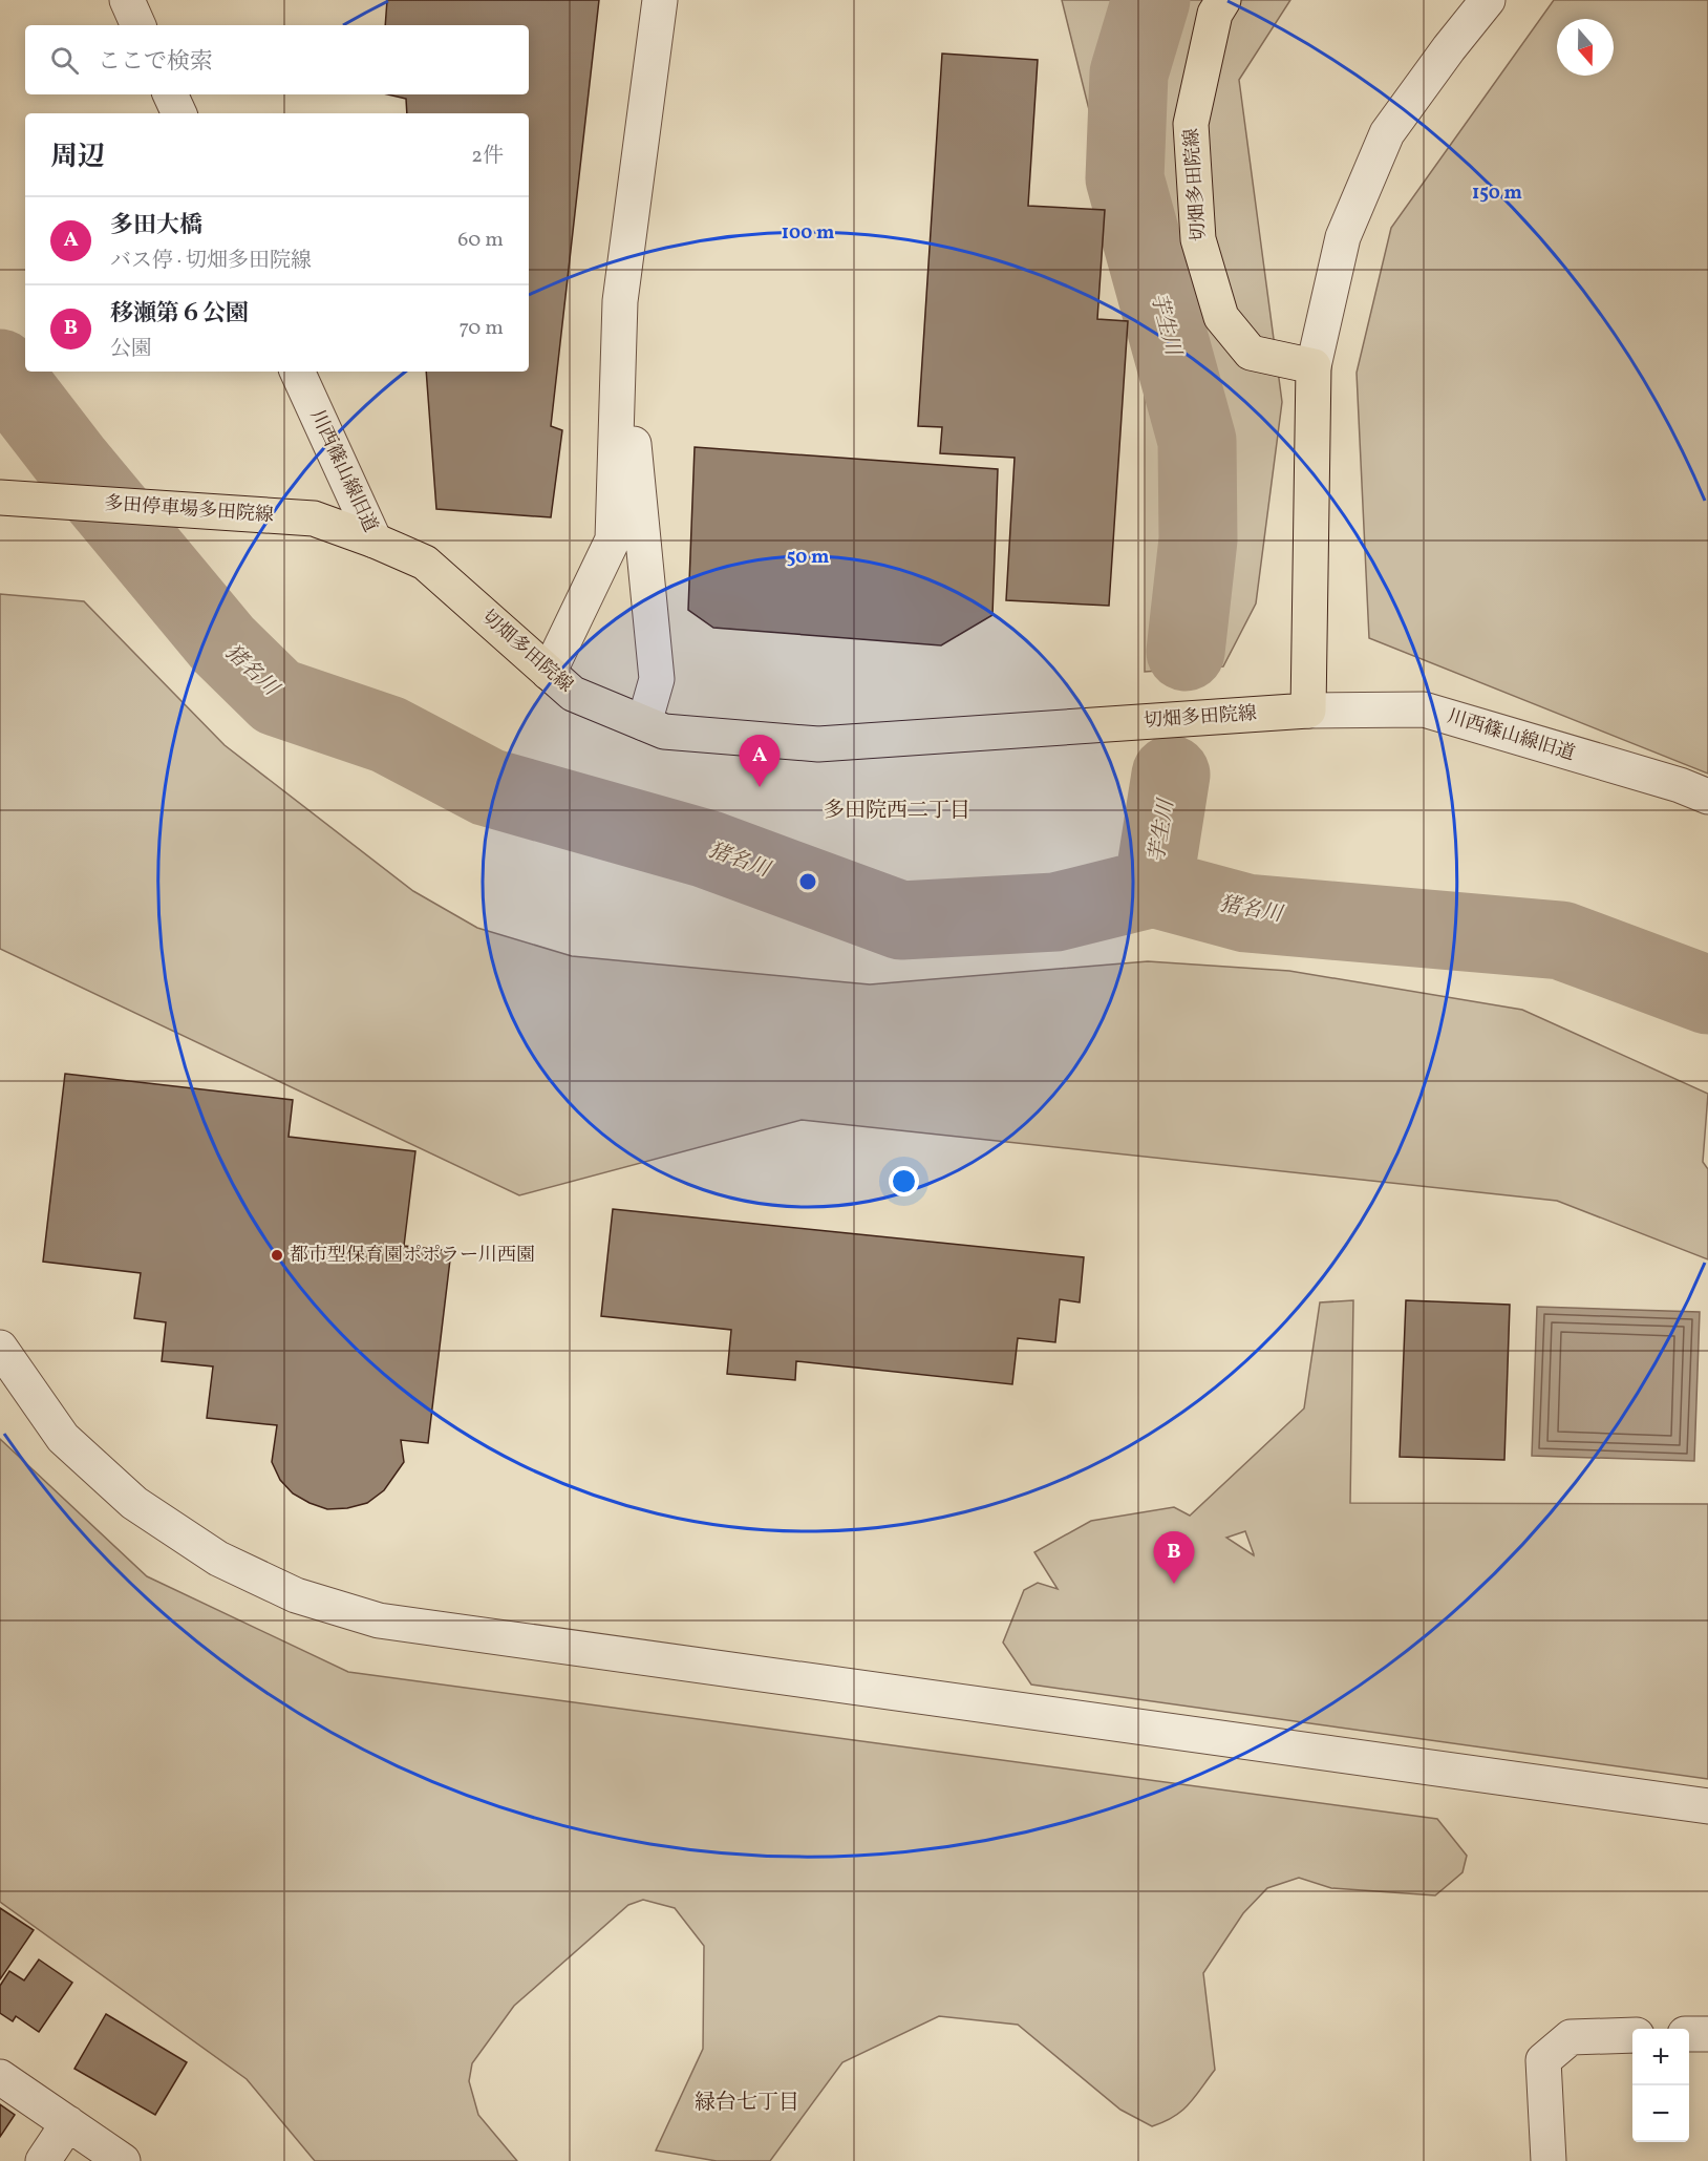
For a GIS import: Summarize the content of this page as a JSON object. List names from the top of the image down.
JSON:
{
  "streets": {
    "main road": ["切畑多田院線", "多田停車場多田院線"],
    "street": ["川西篠山線旧道"]
  },
  "crossings": [
    ["切畑多田院線", "川西篠山線旧道"],
    ["切畑多田院線", "多田停車場多田院線"],
    ["川西篠山線旧道", "多田停車場多田院線"]
  ],
  "districts": ["多田院西二丁目", "緑台七丁目"],
  "water": ["芋生川", "猪名川"],
  "places": ["都市型保育園ポポラー川西園"],
  "north": "bottom",
  "page": {
    "search": "ここで検索",
    "heading": ["周辺", "2件"],
    "list": [
      {
        "mark": "A",
        "name": "多田大橋",
        "note": "バス停 · 切畑多田院線",
        "value": "60 m"
      },
      {
        "mark": "B",
        "name": "移瀬第６公園",
        "note": "公園",
        "value": "70 m"
      }
    ],
    "pins": ["A", "B"],
    "map_buttons": ["+", "−"]
  },
  "rings": ["150 m", "100 m", "50 m"]
}
